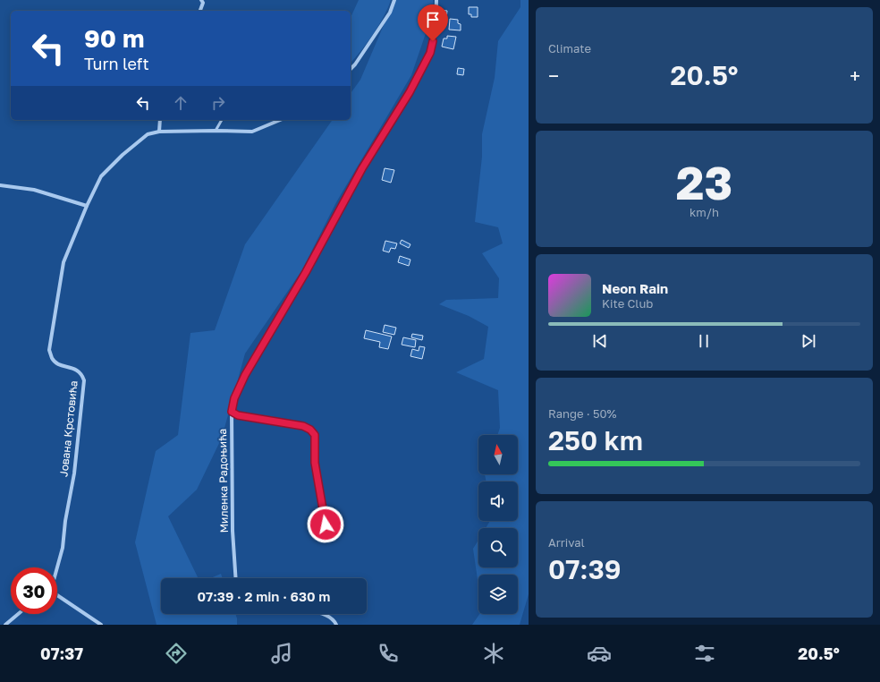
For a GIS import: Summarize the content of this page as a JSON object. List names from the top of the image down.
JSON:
{
  "streets": {
    "street": ["Јована Крстовића", "Миленка Радоњића"]
  },
  "north": "top",
  "page": {
    "tile": [
      "Climate",
      ["23", "km/h"],
      ["Range · 50%", "250 km"],
      ["Arrival", "07:39"]
    ],
    "turn": ["90 m", "Turn left"],
    "heat": ["−", "20.5°", "+"],
    "song": ["Neon Rain", "Kite Club"],
    "limit": "30",
    "trip": "07:39 · 2 min · 630 m",
    "tabs": ["07:37", "20.5°"]
  }
}
